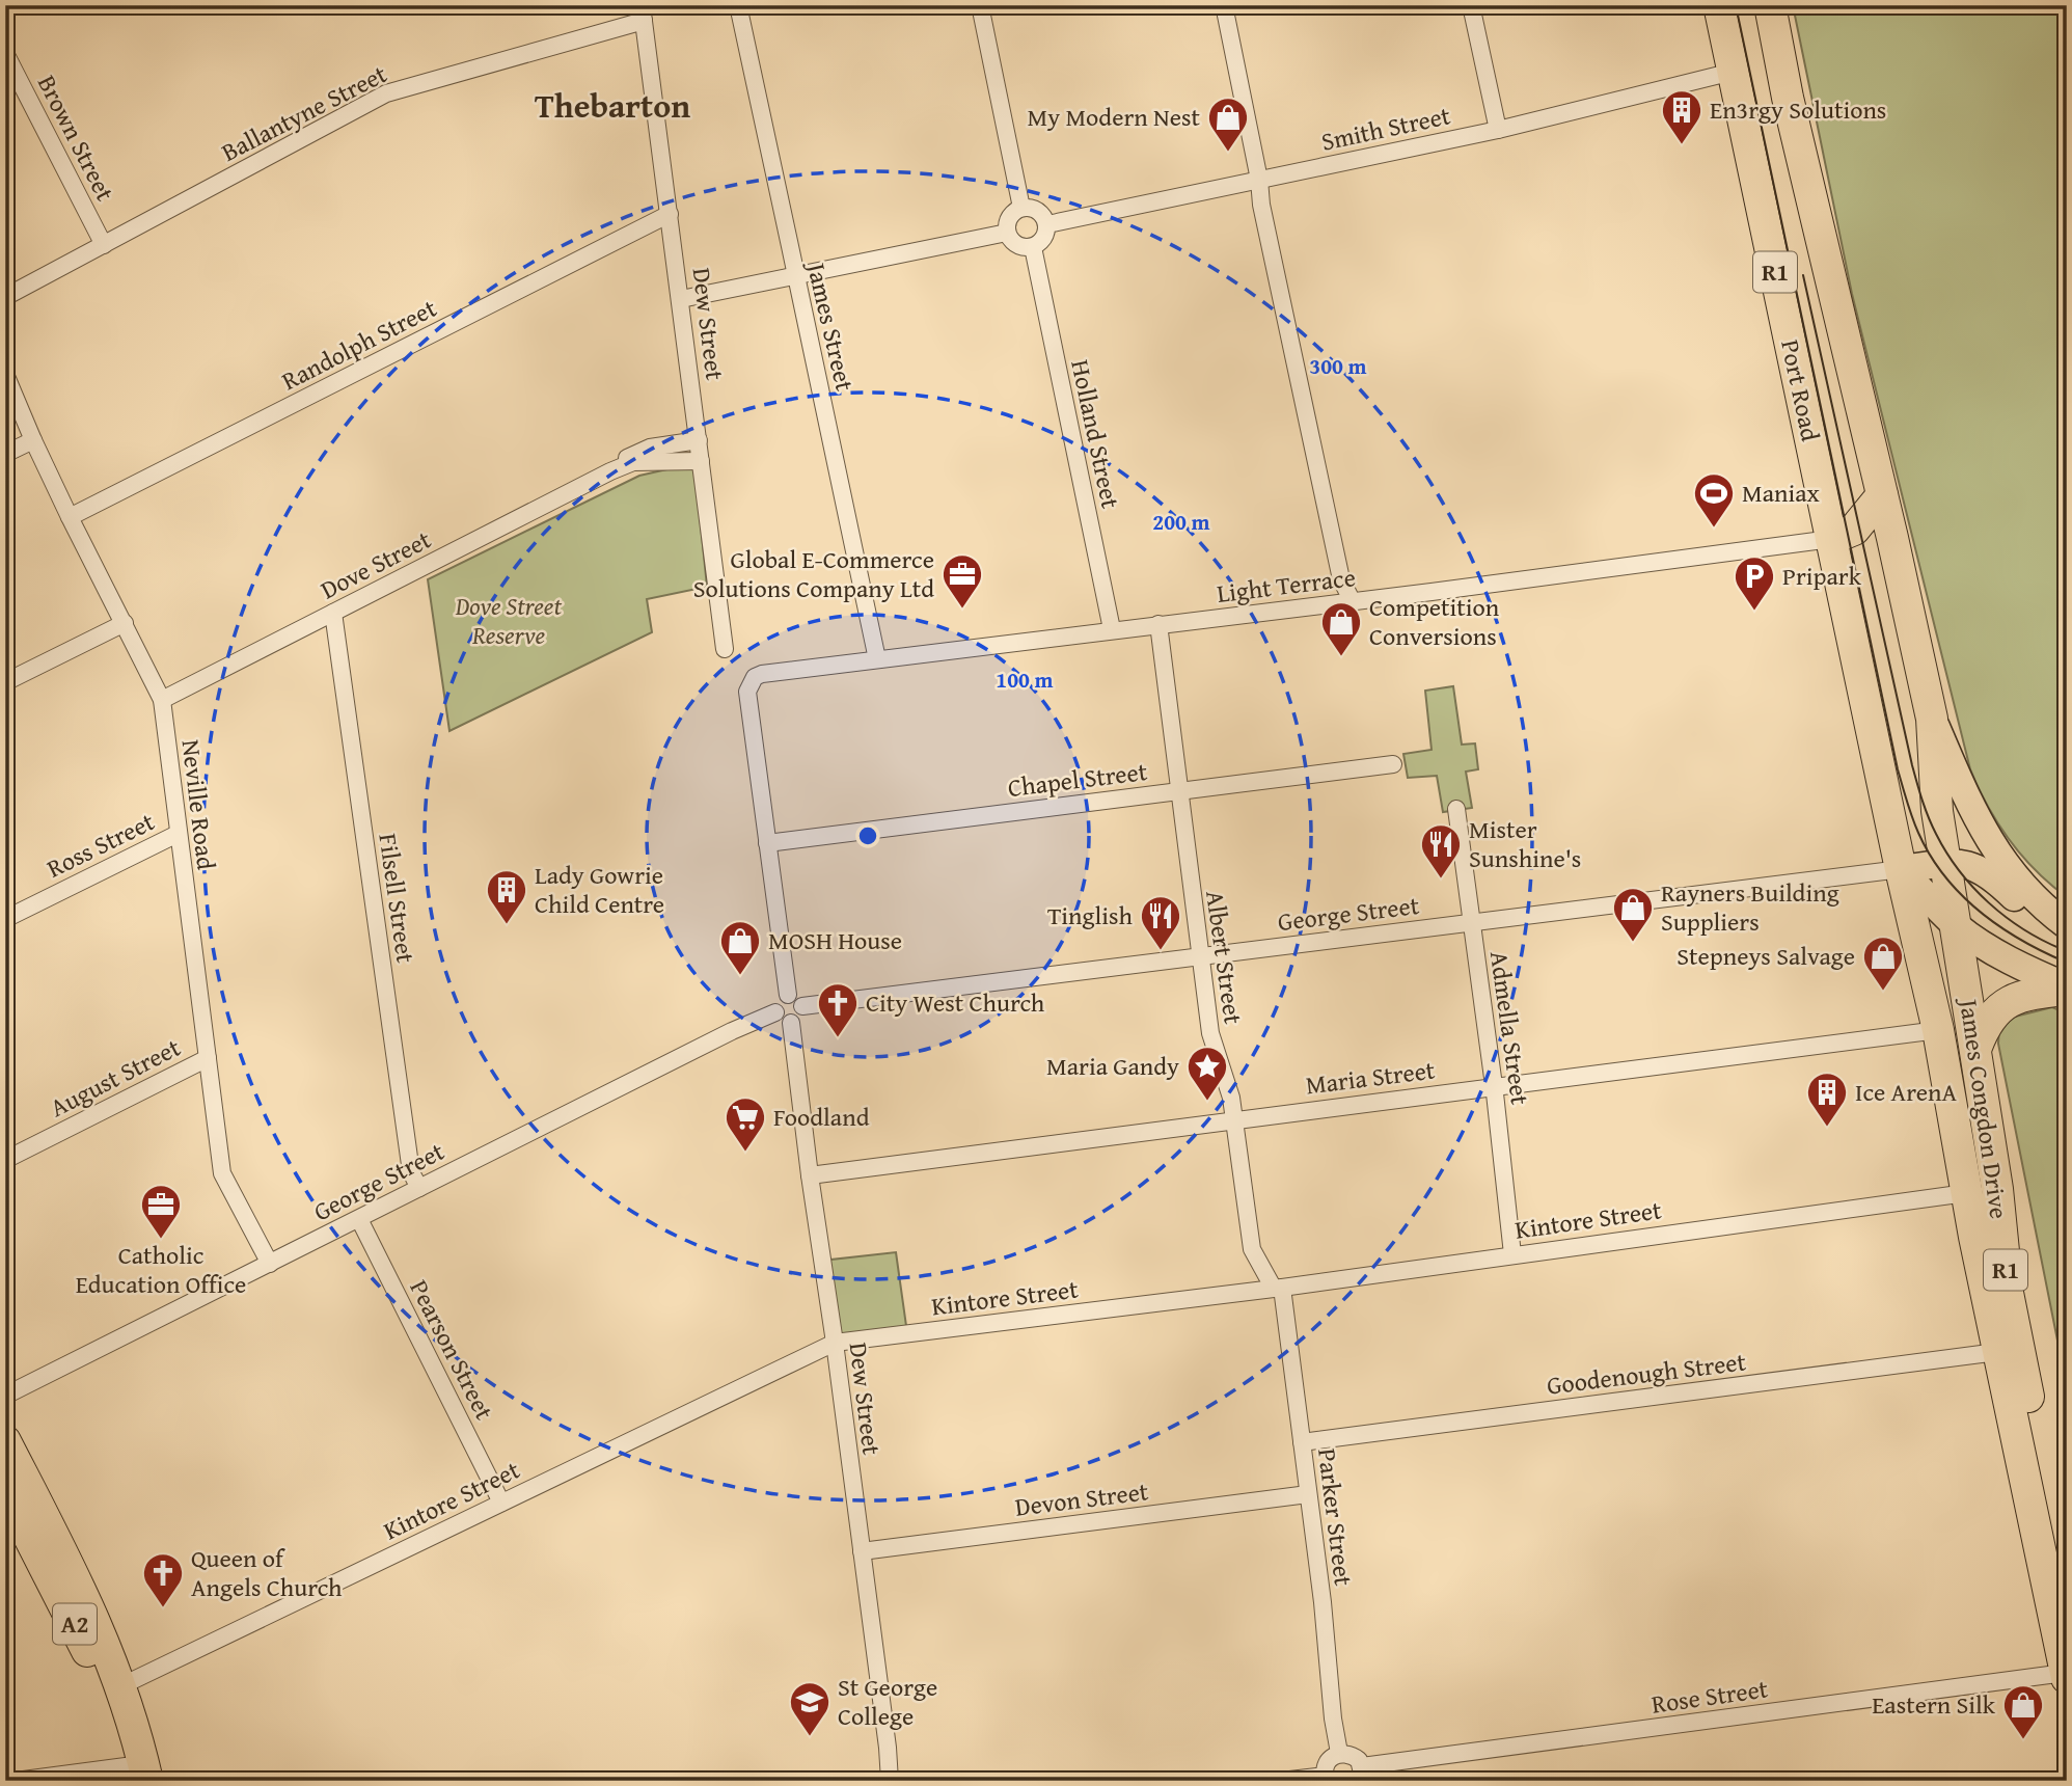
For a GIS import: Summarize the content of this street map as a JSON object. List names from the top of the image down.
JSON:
{
  "streets": {
    "highway": [
      "R1",
      "Port Road",
      "James Congdon Drive",
      "A2"
    ],
    "street": [
      "Ballantyne Street",
      "Smith Street",
      "Brown Street",
      "Dew Street",
      "James Street",
      "Randolph Street",
      "Holland Street",
      "Dove Street",
      "Light Terrace",
      "Chapel Street",
      "Neville Road",
      "Ross Street",
      "Filsell Street",
      "George Street",
      "Albert Street",
      "Admella Street",
      "August Street",
      "Maria Street",
      "Kintore Street",
      "Pearson Street",
      "Goodenough Street",
      "Devon Street",
      "Parker Street",
      "Rose Street"
    ]
  },
  "crossings": [
    ["Ballantyne Street", "Brown Street"],
    ["Ballantyne Street", "Dew Street"],
    ["Smith Street", "Port Road"],
    ["Smith Street", "Holland Street"],
    ["R1", "James Congdon Drive"],
    ["Dew Street", "Randolph Street"],
    ["Dew Street", "Dove Street"],
    ["Dew Street", "George Street"],
    ["Dew Street", "Maria Street"],
    ["Dew Street", "Kintore Street"],
    ["Dew Street", "Devon Street"],
    ["James Street", "Light Terrace"],
    ["Randolph Street", "Neville Road"],
    ["Port Road", "Light Terrace"],
    ["Port Road", "George Street"],
    ["Port Road", "James Congdon Drive"],
    ["Holland Street", "Light Terrace"],
    ["Dove Street", "Neville Road"],
    ["Dove Street", "Filsell Street"],
    ["Light Terrace", "Chapel Street"],
    ["Light Terrace", "Albert Street"],
    ["Chapel Street", "Albert Street"],
    ["Neville Road", "Ross Street"],
    ["Neville Road", "George Street"],
    ["Neville Road", "August Street"],
    ["Filsell Street", "George Street"],
    ["George Street", "Albert Street"],
    ["George Street", "Admella Street"],
    ["George Street", "James Congdon Drive"],
    ["George Street", "Pearson Street"],
    ["Albert Street", "Maria Street"],
    ["Albert Street", "Kintore Street"],
    ["Albert Street", "Parker Street"],
    ["Admella Street", "Maria Street"],
    ["Admella Street", "Kintore Street"],
    ["Maria Street", "James Congdon Drive"],
    ["James Congdon Drive", "Kintore Street"],
    ["James Congdon Drive", "Goodenough Street"],
    ["James Congdon Drive", "Rose Street"],
    ["Kintore Street", "Pearson Street"],
    ["Kintore Street", "Parker Street"],
    ["Kintore Street", "A2"],
    ["Goodenough Street", "Parker Street"],
    ["Devon Street", "Parker Street"]
  ],
  "districts": ["Thebarton"],
  "parks": ["Dove Street Reserve"],
  "places": {
    "building": ["En3rgy Solutions", "Lady Gowrie Child Centre", "Ice ArenA"],
    "shop": [
      "My Modern Nest",
      "Competition Conversions",
      "Rayners Building Suppliers",
      "MOSH House",
      "Stepneys Salvage",
      "Eastern Silk"
    ],
    "sports": ["Maniax"],
    "office": ["Global E-Commerce Solutions Company Ltd", "Catholic Education Office"],
    "parking": ["Pripark"],
    "restaurant": ["Mister Sunshine's", "Tinglish"],
    "church": ["City West Church", "Queen of Angels Church"],
    "place": ["Maria Gandy"],
    "supermarket": ["Foodland"],
    "school or university": ["St George College"]
  },
  "rings": ["300 m", "200 m", "100 m"]
}
